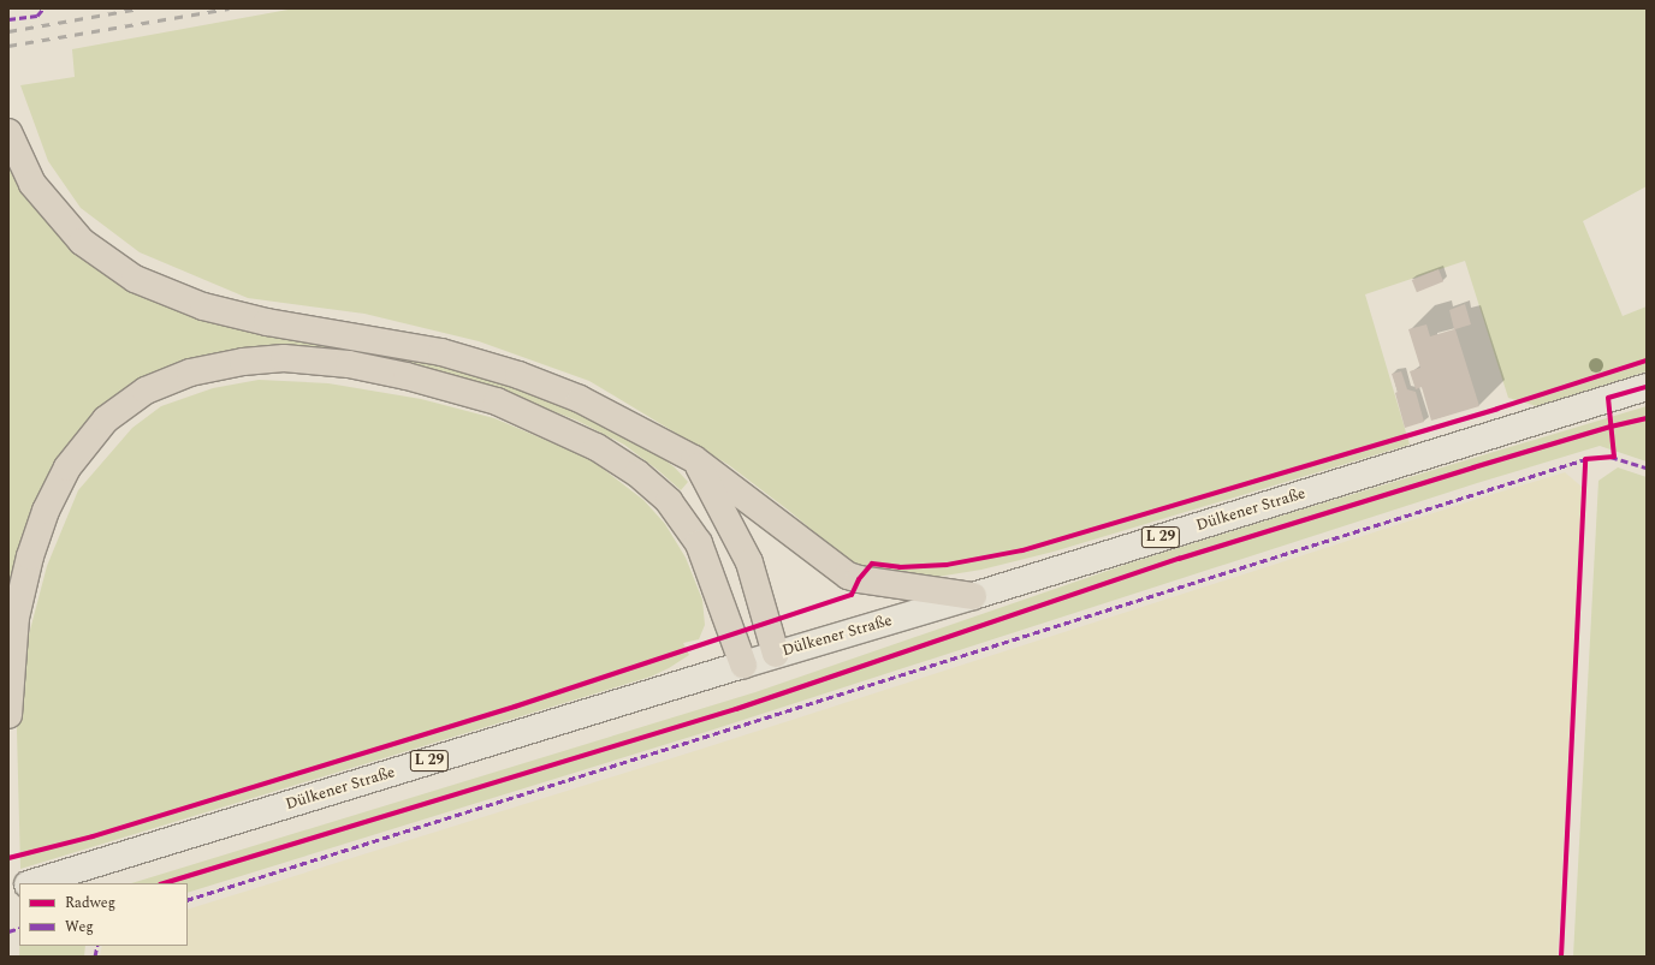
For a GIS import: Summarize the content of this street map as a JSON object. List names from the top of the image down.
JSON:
{
  "streets": {
    "main road": ["Dülkener Straße", "L 29"]
  },
  "legend": ["Radweg", "Weg"]
}
